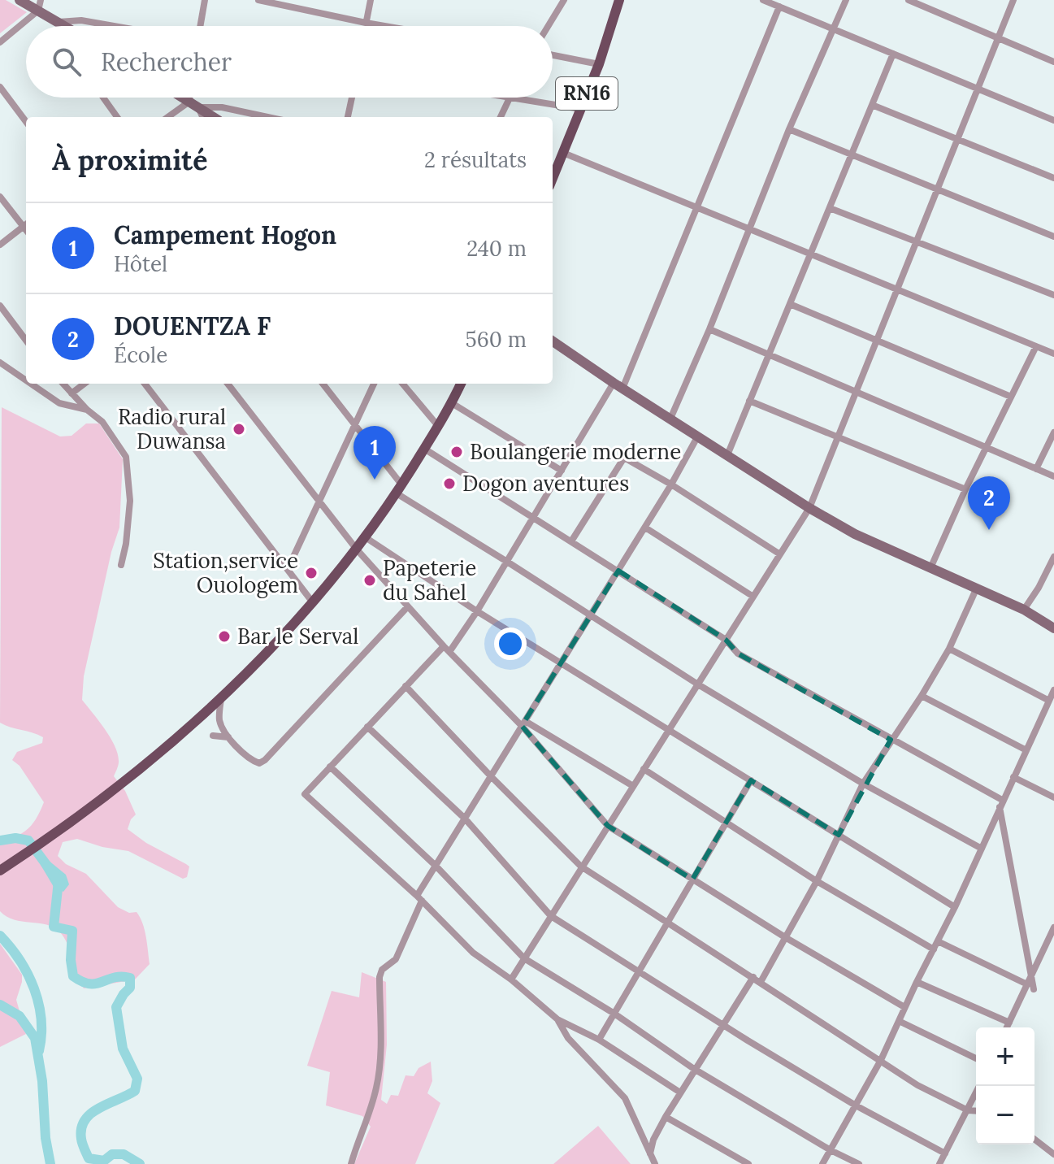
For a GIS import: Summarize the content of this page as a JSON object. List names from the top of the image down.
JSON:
{
  "streets": {
    "main road": ["RN16"]
  },
  "places": [
    "Radio rural Duwansa",
    "Boulangerie moderne",
    "Dogon aventures",
    "Station,service Ouologem",
    "Papeterie du Sahel",
    "Bar le Serval"
  ],
  "page": {
    "search": "Rechercher",
    "heading": ["À proximité", "2 résultats"],
    "list": [
      {
        "mark": "1",
        "name": "Campement Hogon",
        "note": "Hôtel",
        "value": "240 m"
      },
      {
        "mark": "2",
        "name": "DOUENTZA F",
        "note": "École",
        "value": "560 m"
      }
    ],
    "pins": ["1", "2"],
    "map_buttons": ["+", "−"]
  }
}
